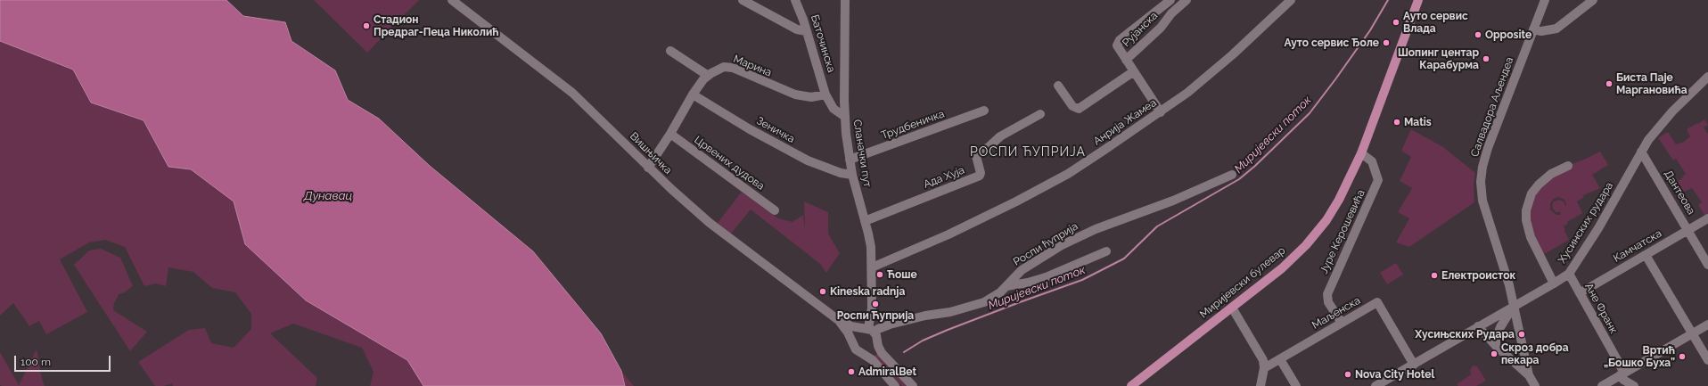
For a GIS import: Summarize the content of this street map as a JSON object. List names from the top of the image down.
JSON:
{
  "streets": {
    "main road": ["Миријевски булевар"],
    "street": [
      "Рујанска",
      "Баточинска",
      "Марина",
      "Салвадора Аљендеа",
      "Анрија Жамеа",
      "Трудбеничка",
      "Зеничка",
      "Вишњичка",
      "Сланачки пут",
      "Црвених дудова",
      "Ада Хуја",
      "Дантеова",
      "Хусинских рудара",
      "Јуре Керошевића",
      "Роспи ћуприја",
      "Камчатска",
      "Ане Франк",
      "Маљенска"
    ]
  },
  "crossings": [
    ["Баточинска", "Марина"],
    ["Салвадора Аљендеа", "Хусинских рудара"],
    ["Анрија Жамеа", "Сланачки пут"],
    ["Трудбеничка", "Сланачки пут"],
    ["Зеничка", "Сланачки пут"],
    ["Вишњичка", "Сланачки пут"],
    ["Вишњичка", "Роспи ћуприја"],
    ["Сланачки пут", "Ада Хуја"],
    ["Сланачки пут", "Роспи ћуприја"],
    ["Дантеова", "Хусинских рудара"],
    ["Дантеова", "Камчатска"],
    ["Хусинских рудара", "Ане Франк"],
    ["Хусинских рудара", "Маљенска"],
    ["Јуре Керошевића", "Миријевски булевар"],
    ["Јуре Керошевића", "Маљенска"],
    ["Камчатска", "Ане Франк"]
  ],
  "districts": ["РОСПИ ЋУПРИЈА"],
  "water": ["Миријевски поток", "Дунавац"],
  "places": [
    "Ауто сервис Влада",
    "Стадион Предраг-Пеца Николић",
    "Opposite",
    "Ауто сервис Ђоле",
    "Шопинг центар Карабурма",
    "Биста Паје Маргановића",
    "Matis",
    "Ћоше",
    "Електроисток",
    "Kineska radnja",
    "Роспи Ћуприја",
    "Хусињских Рудара",
    "Скроз добра пекара",
    "Вртић „Бошко Буха”",
    "AdmiralBet",
    "Nova City Hotel"
  ],
  "scale_bar": "100 m"
}
